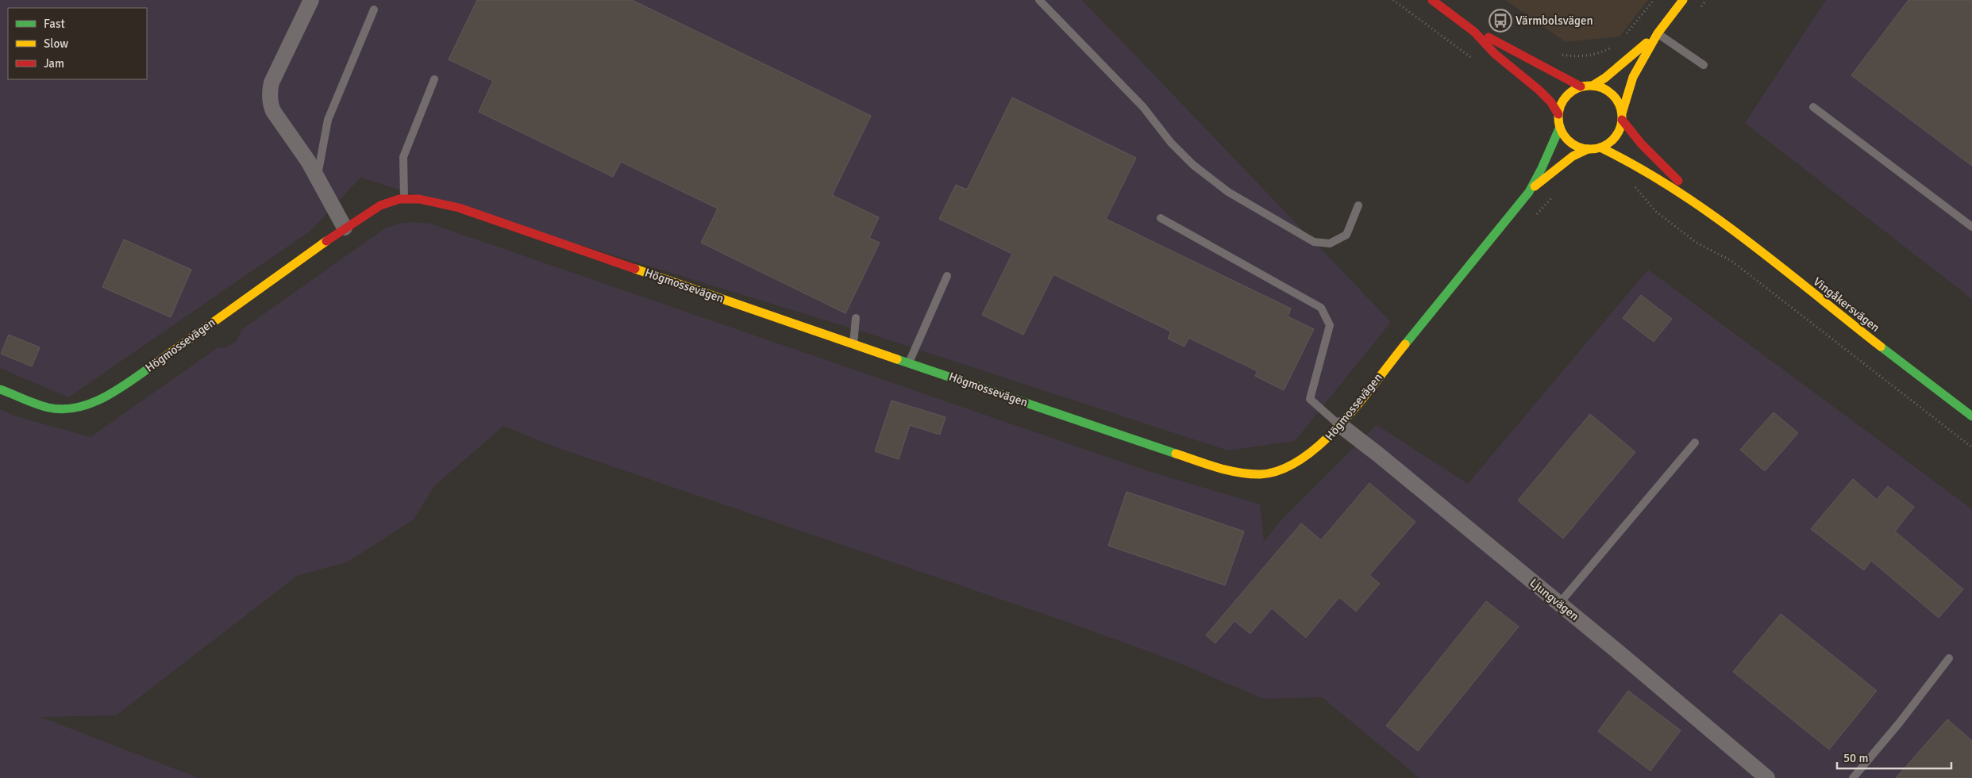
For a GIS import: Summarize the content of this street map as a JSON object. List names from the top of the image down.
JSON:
{
  "streets": {
    "street": ["Högmossevägen", "Vingåkersvägen", "Ljungvägen"]
  },
  "crossings": [
    ["Högmossevägen", "Vingåkersvägen"],
    ["Högmossevägen", "Ljungvägen"]
  ],
  "places": {
    "bus stop": ["Värmbolsvägen"]
  },
  "legend": ["Fast", "Slow", "Jam"],
  "scale_bar": "50 m"
}
